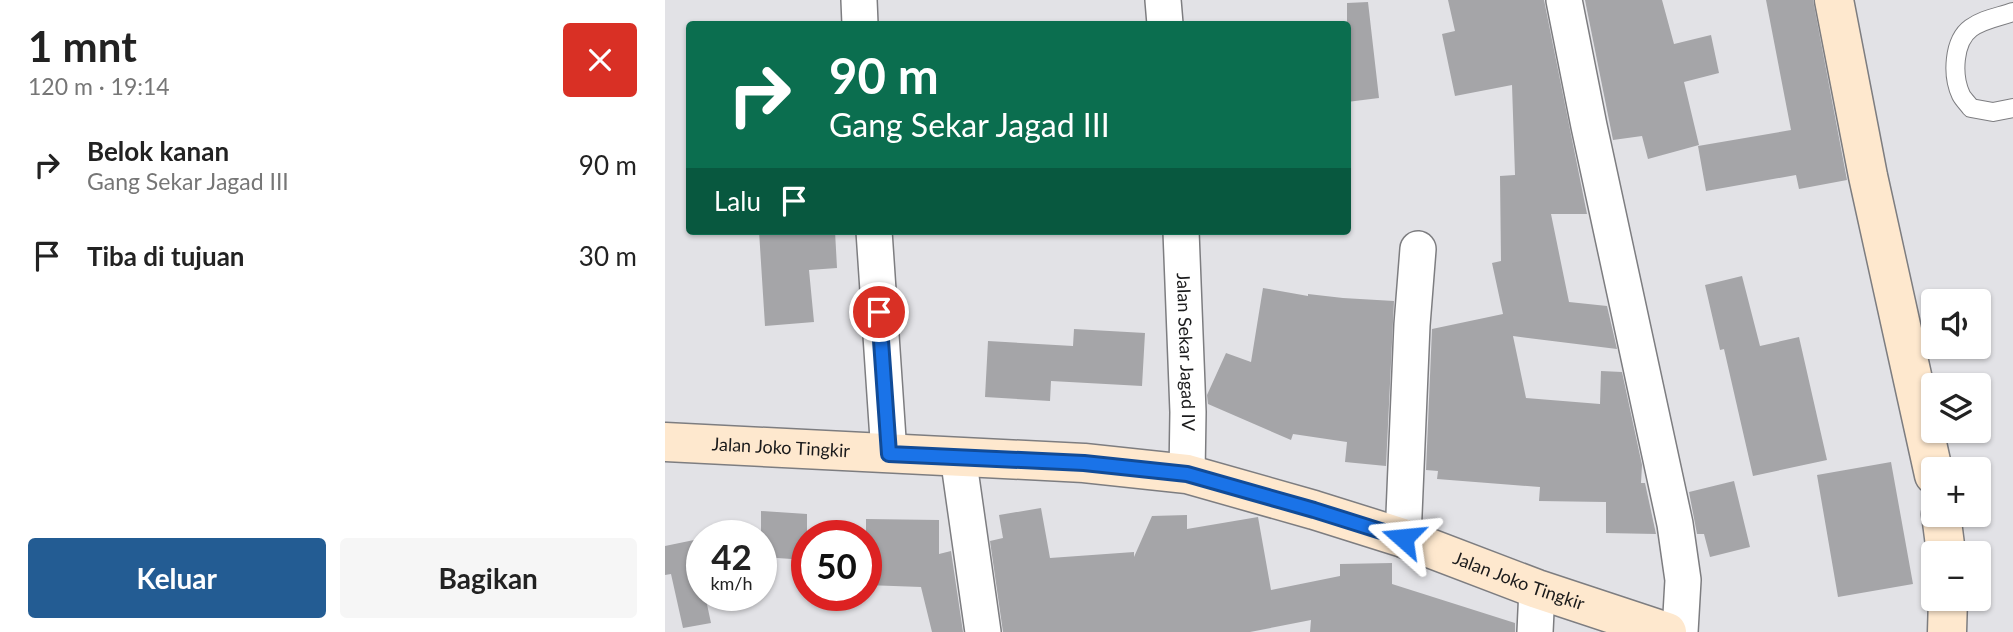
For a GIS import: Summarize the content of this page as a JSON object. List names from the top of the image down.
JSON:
{
  "streets": {
    "main road": ["Jalan Joko Tingkir"],
    "street": ["Jalan Sekar Jagad IV"]
  },
  "crossings": [
    ["Jalan Sekar Jagad IV", "Jalan Joko Tingkir"]
  ],
  "page": {
    "heading": ["1 mnt", "120 m · 19:14"],
    "turn": ["90 m", "Gang Sekar Jagad III"],
    "list": [
      {
        "name": "Belok kanan",
        "note": "Gang Sekar Jagad III",
        "value": "90 m"
      },
      {
        "name": "Tiba di tujuan",
        "value": "30 m"
      }
    ],
    "then": "Lalu",
    "map_buttons": ["+", "−"],
    "speed": "42 km/h",
    "limit": "50",
    "buttons": ["Keluar", "Bagikan"]
  }
}
